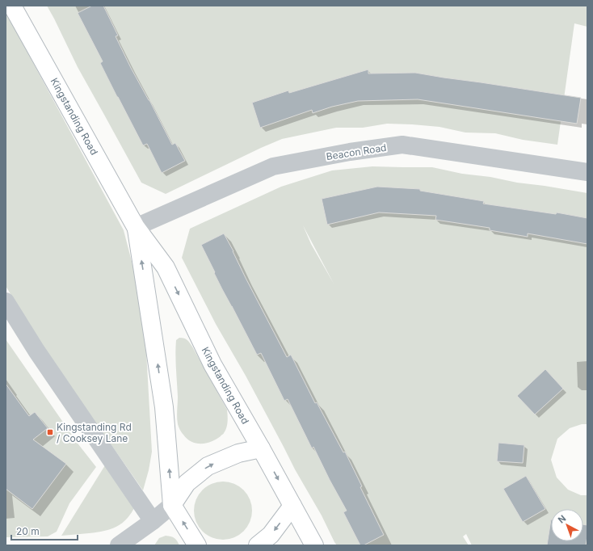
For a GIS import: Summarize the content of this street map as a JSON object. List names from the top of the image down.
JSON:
{
  "streets": {
    "main road": ["Kingstanding Road"],
    "street": ["Beacon Road"]
  },
  "crossings": [
    ["Kingstanding Road", "Beacon Road"]
  ],
  "places": {
    "transit": ["Kingstanding Rd / Cooksey Lane"]
  },
  "scale_bar": "20 m",
  "north": "top left"
}
